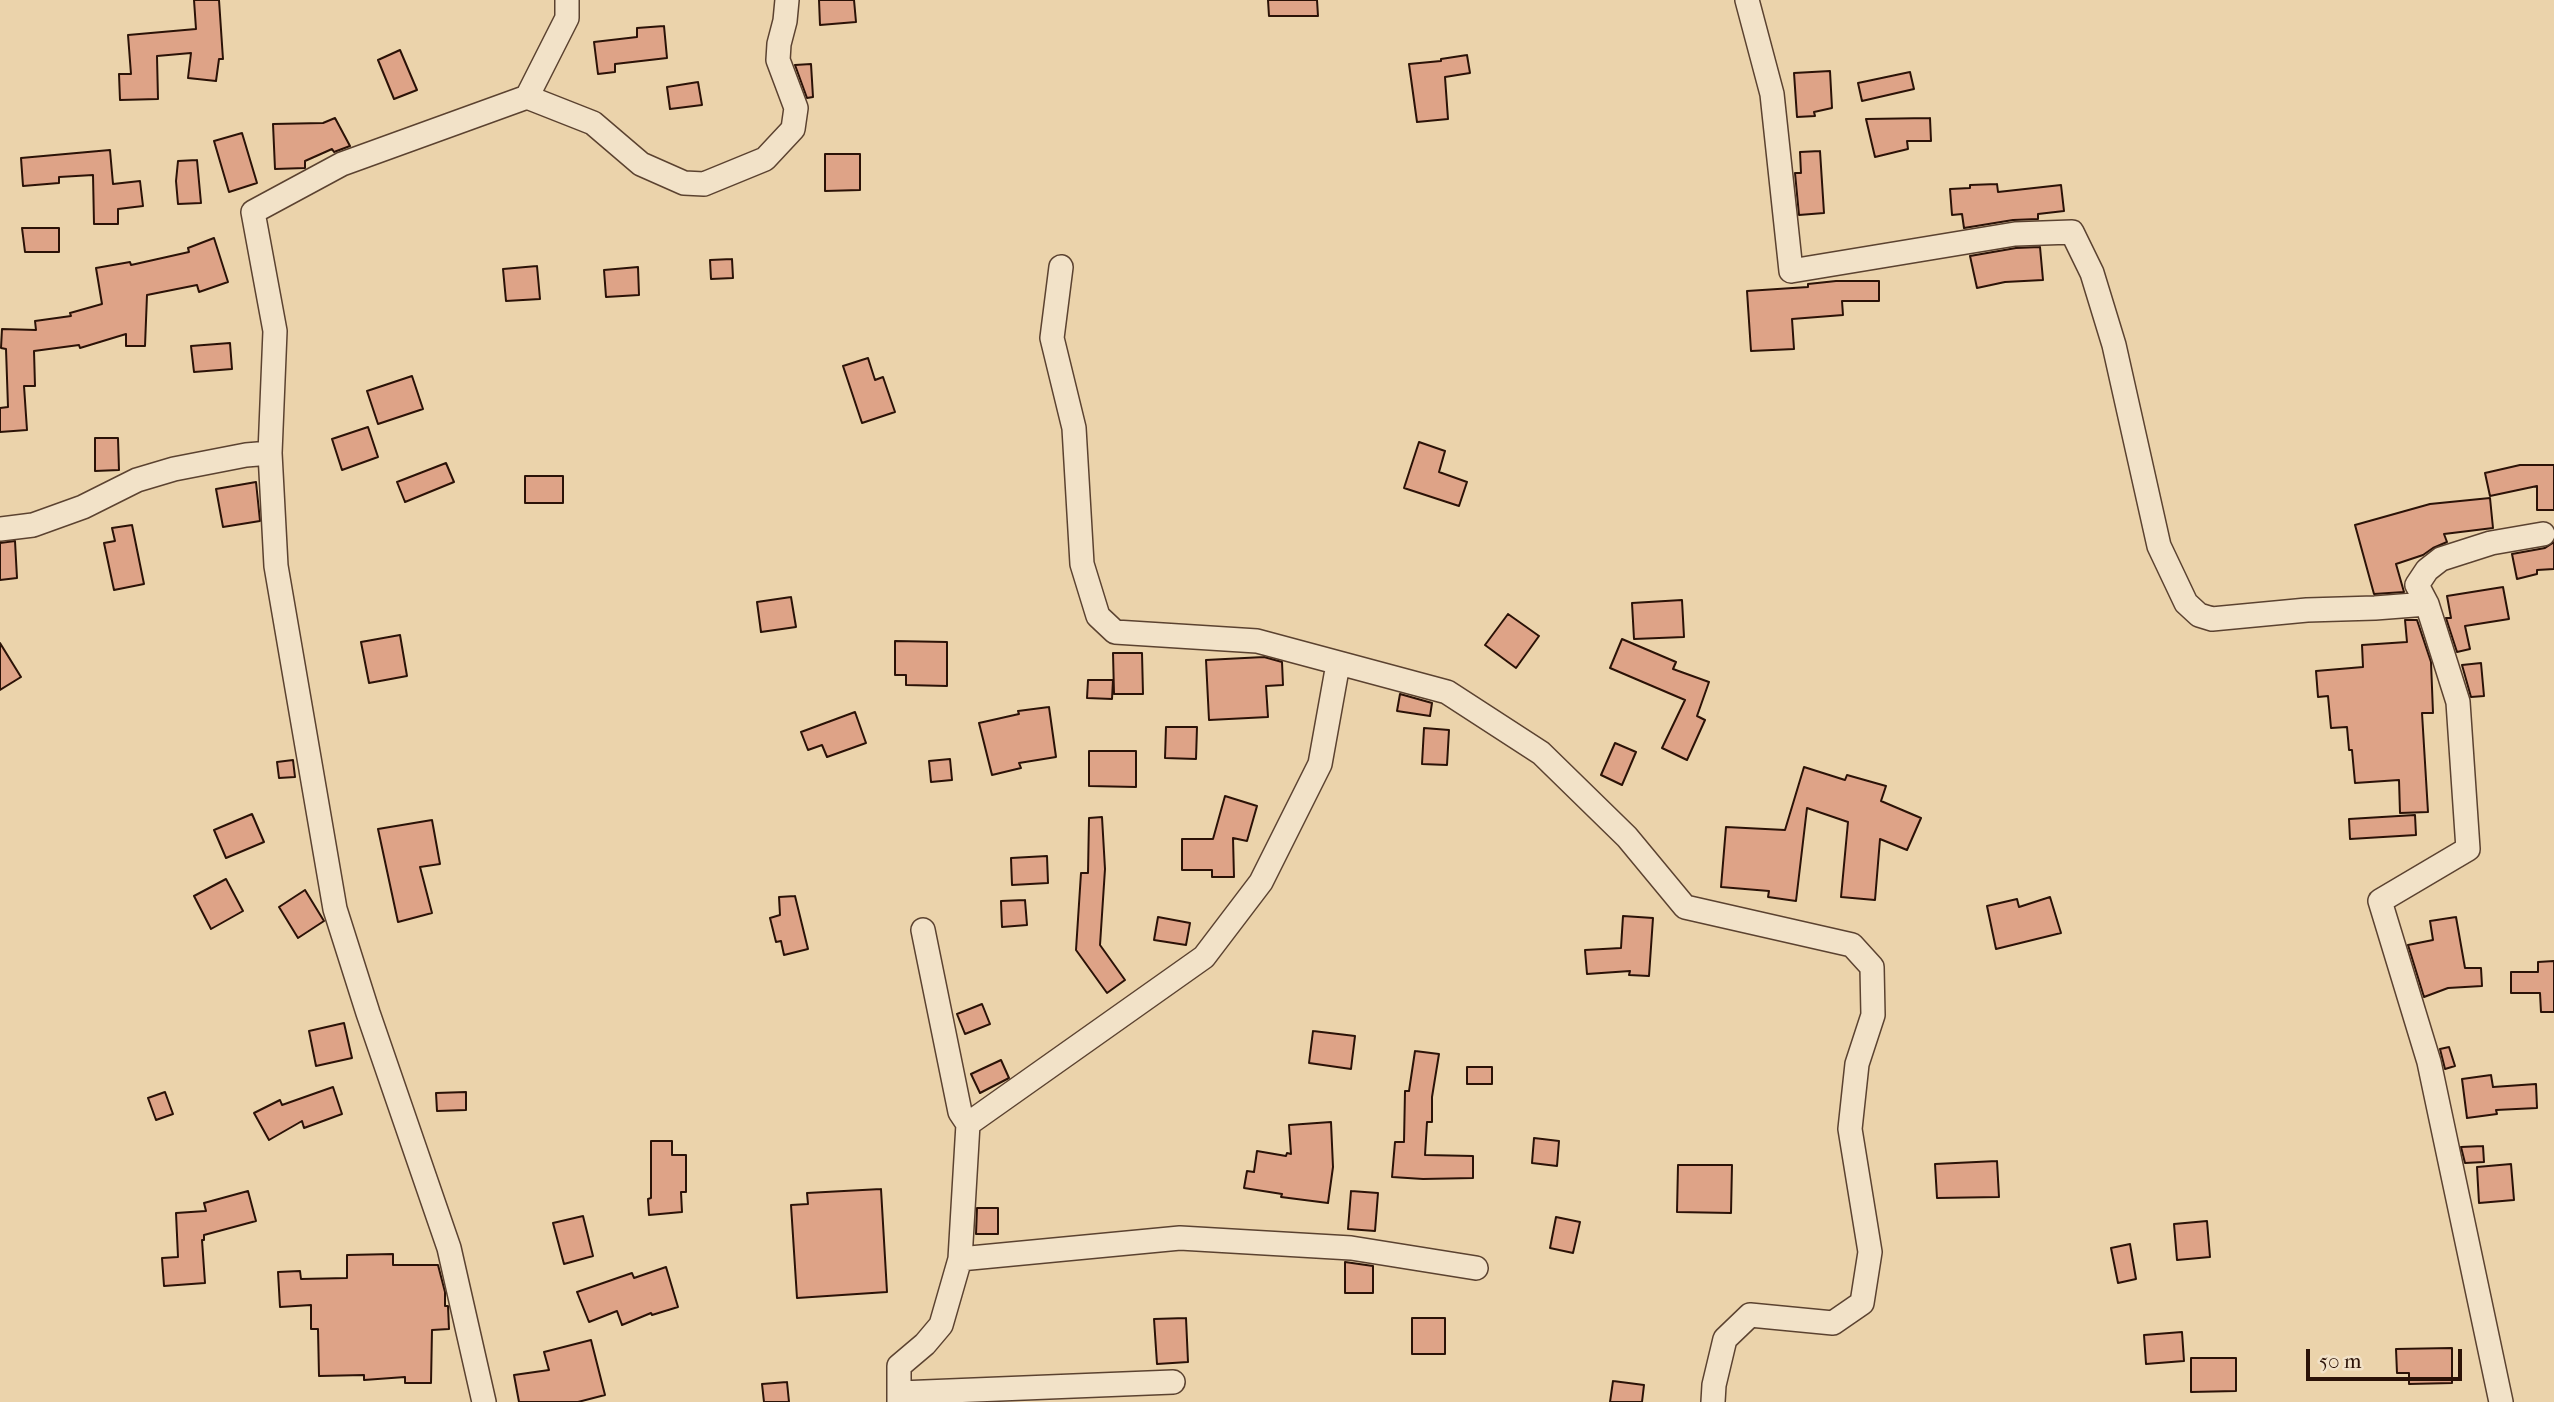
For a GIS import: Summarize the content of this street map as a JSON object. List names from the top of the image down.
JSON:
{
  "scale_bar": "50 m"
}
